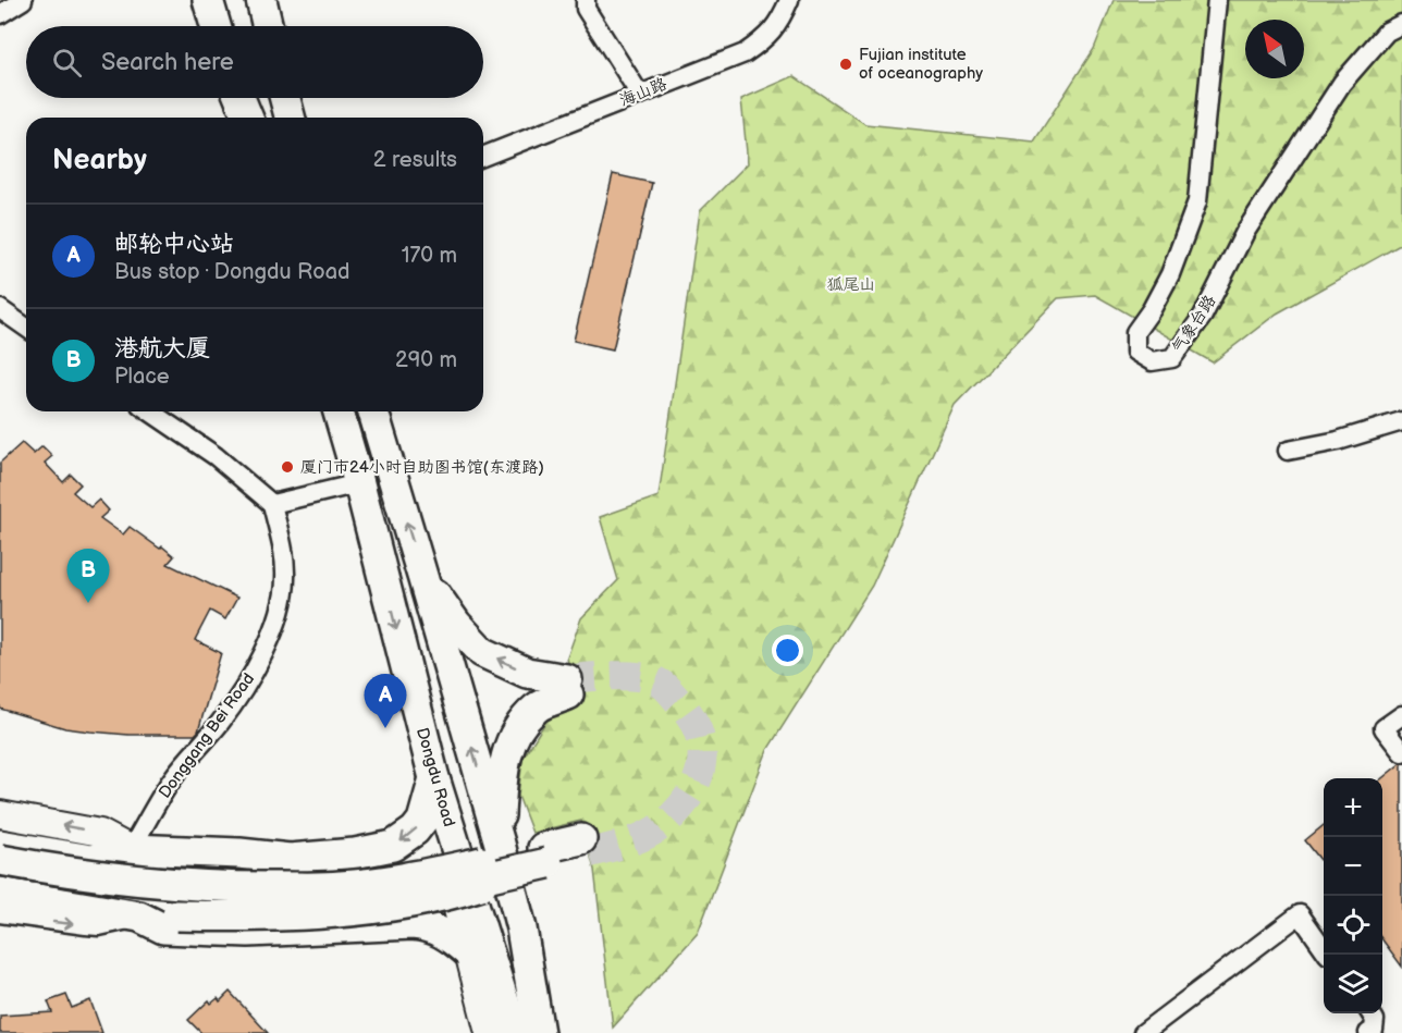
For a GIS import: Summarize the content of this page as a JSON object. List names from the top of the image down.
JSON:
{
  "streets": {
    "main road": ["Dongdu Road"],
    "street": ["海山路", "气象台路", "Donggang Bei Road"]
  },
  "parks": ["狐尾山"],
  "places": ["Fujian institute of oceanography", "厦门市24小时自助图书馆(东渡路)"],
  "north": "top left",
  "page": {
    "search": "Search here",
    "heading": ["Nearby", "2 results"],
    "list": [
      {
        "mark": "A",
        "name": "邮轮中心站",
        "note": "Bus stop · Dongdu Road",
        "value": "170 m"
      },
      {
        "mark": "B",
        "name": "港航大厦",
        "note": "Place",
        "value": "290 m"
      }
    ],
    "pins": ["B", "A"],
    "map_buttons": ["+", "−"]
  }
}
